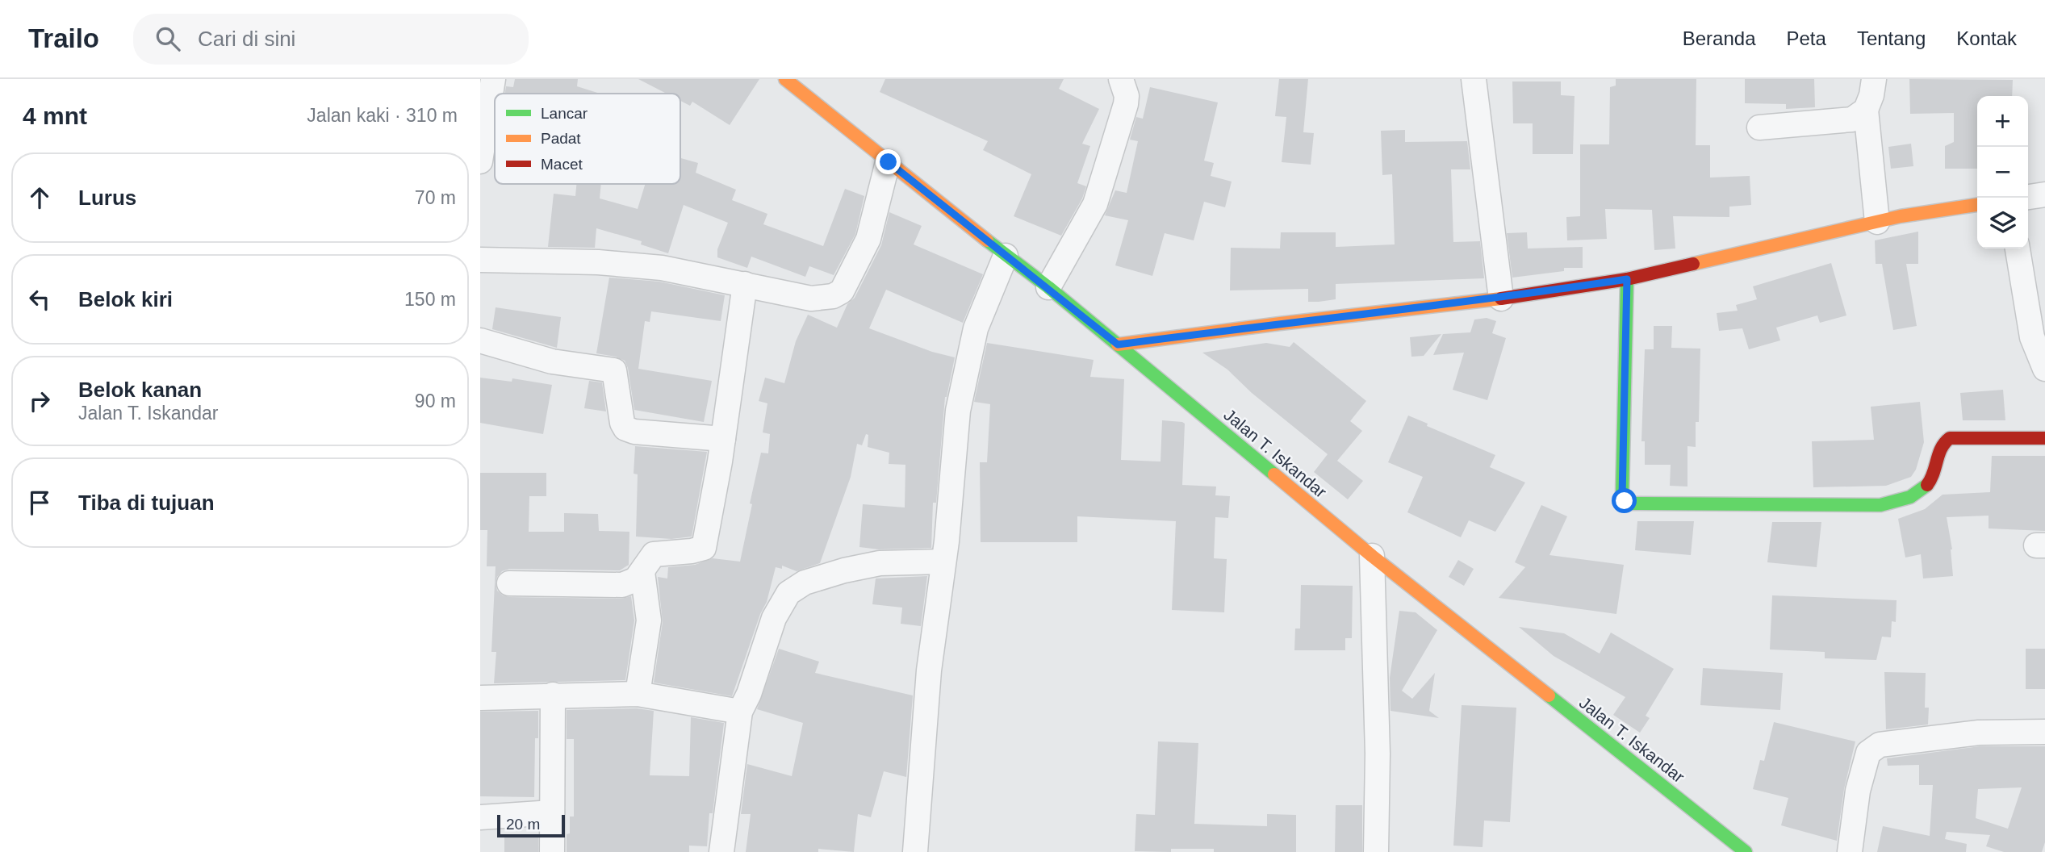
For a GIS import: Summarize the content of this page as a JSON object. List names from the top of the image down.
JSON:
{
  "streets": {
    "street": ["Jalan T. Iskandar"]
  },
  "legend": ["Lancar", "Padat", "Macet"],
  "scale_bar": "20 m",
  "page": {
    "header": "Trailo",
    "search": "Cari di sini",
    "nav": [
      "Beranda",
      "Peta",
      "Tentang",
      "Kontak"
    ],
    "heading": ["4 mnt", "Jalan kaki · 310 m"],
    "map_buttons": ["+", "−"],
    "list": [
      ["Lurus", "70 m"],
      ["Belok kiri", "150 m"],
      ["Belok kanan", "Jalan T. Iskandar", "90 m"],
      "Tiba di tujuan"
    ],
    "scale": "20 m"
  }
}
